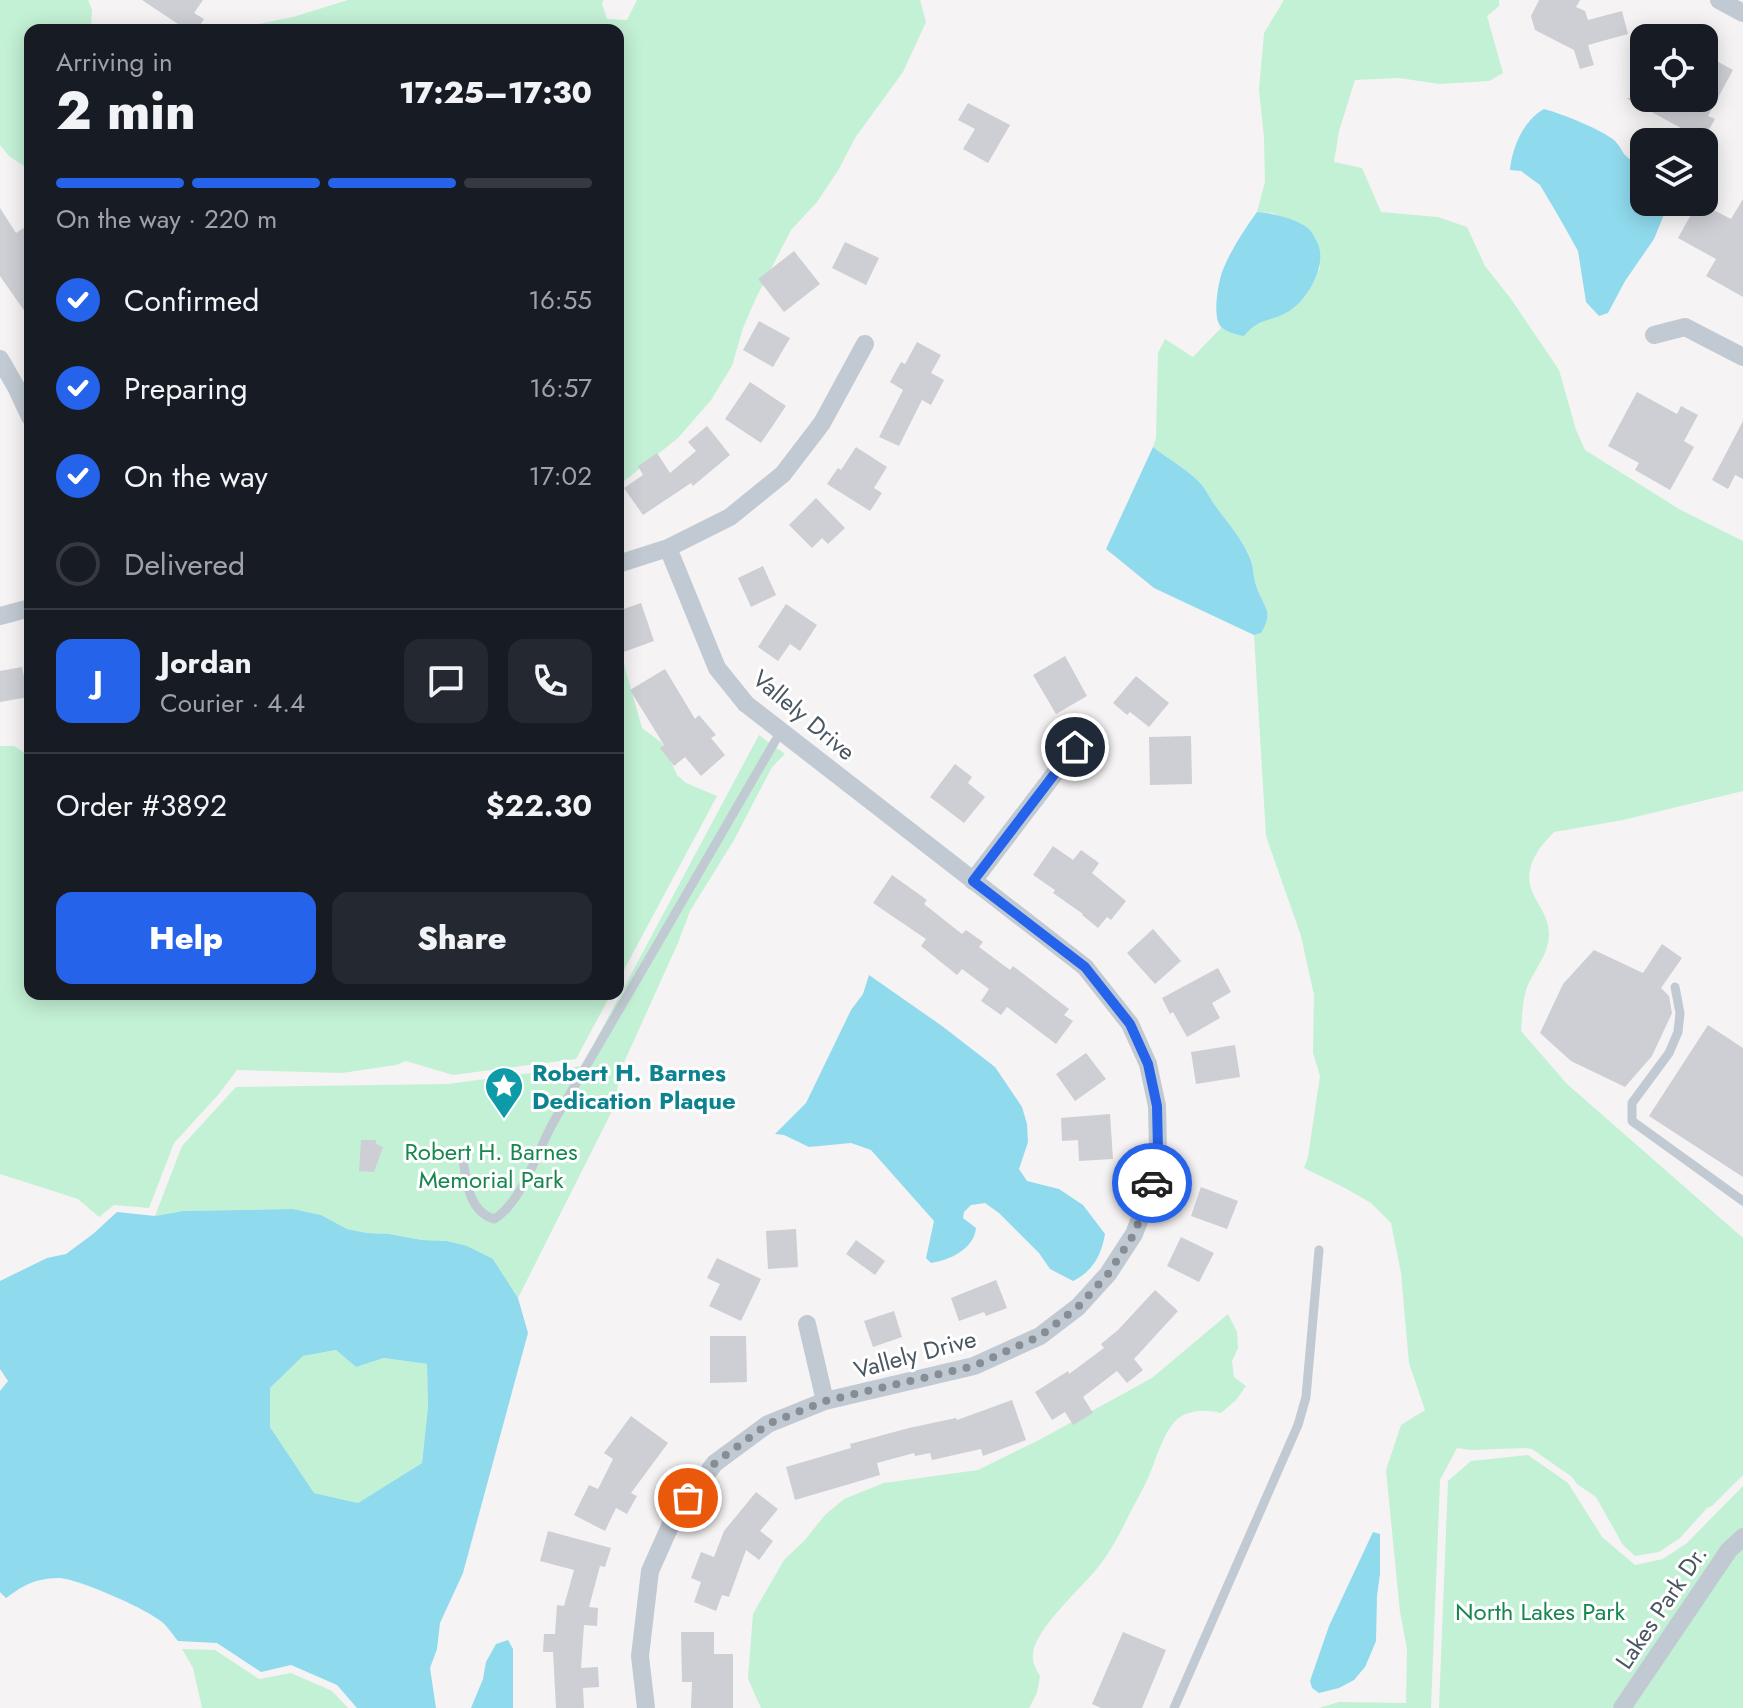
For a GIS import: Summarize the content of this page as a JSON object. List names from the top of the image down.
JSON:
{
  "streets": {
    "street": ["Vallely Drive", "Lakes Park Dr."]
  },
  "parks": ["Robert H. Barnes Memorial Park", "North Lakes Park"],
  "places": {
    "place": ["Robert H. Barnes Dedication Plaque"]
  },
  "page": {
    "heading": ["2 min", "Arriving in", "17:25–17:30"],
    "panel": [
      "Jordan",
      "Courier · 4.4",
      "Order #3892",
      "$22.30"
    ],
    "bar": "On the way · 220 m",
    "list": [
      ["Confirmed", "16:55"],
      ["Preparing", "16:57"],
      ["On the way", "17:02"],
      "Delivered"
    ],
    "round": "J",
    "buttons": ["Help", "Share"]
  }
}
